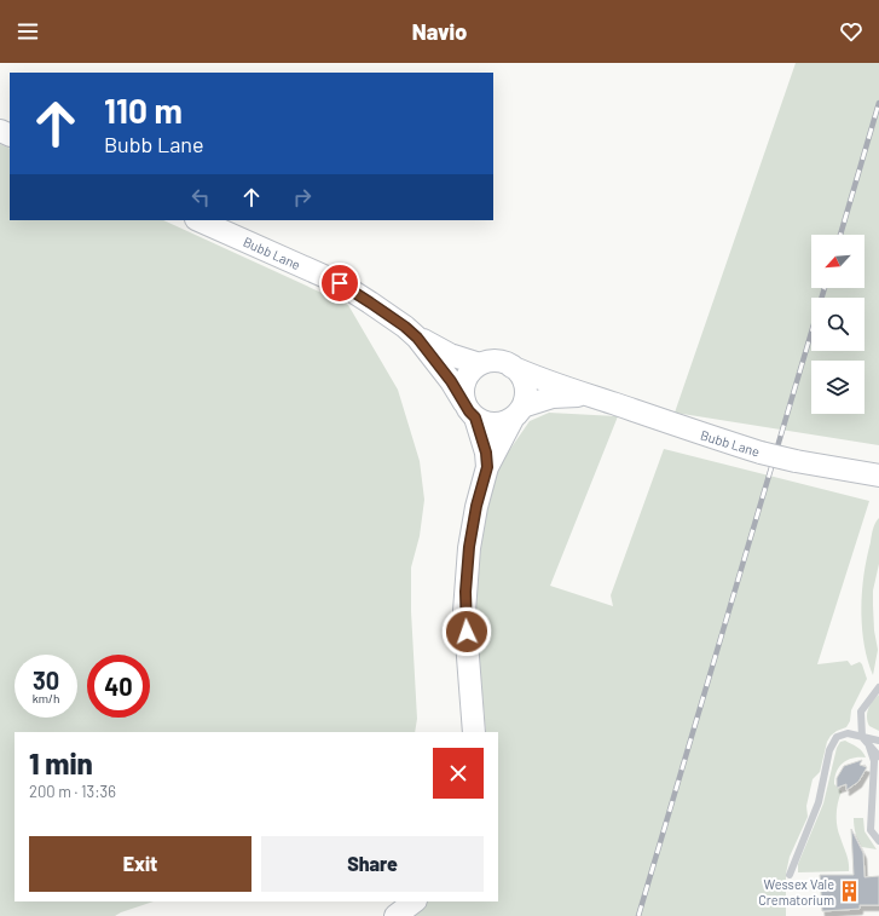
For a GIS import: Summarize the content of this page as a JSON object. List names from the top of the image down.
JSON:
{
  "streets": {
    "main road": ["Bubb Lane"]
  },
  "places": {
    "building": ["Wessex Vale Crematorium"]
  },
  "north": "bottom left",
  "page": {
    "header": "Navio",
    "turn": ["110 m", "Bubb Lane"],
    "speed": "30 km/h",
    "limit": "40",
    "heading": ["1 min", "200 m · 13:36"],
    "buttons": ["Exit", "Share"]
  }
}
